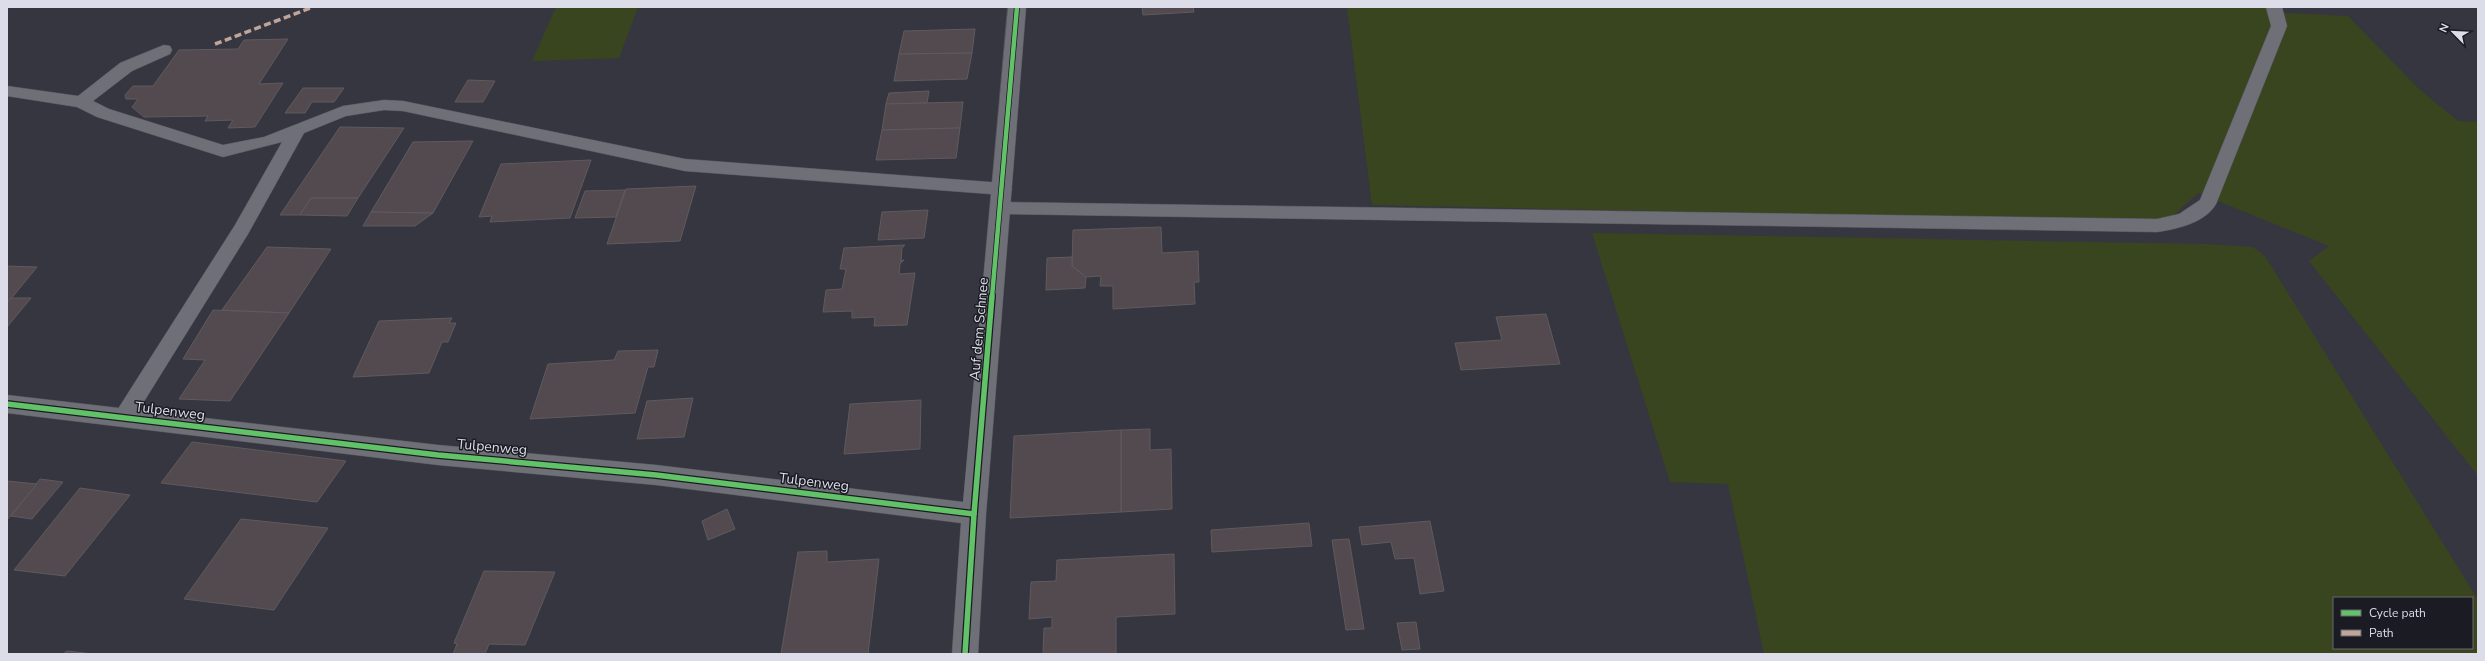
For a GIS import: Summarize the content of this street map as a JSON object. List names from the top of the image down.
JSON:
{
  "streets": {
    "street": ["Auf dem Schnee", "Tulpenweg"]
  },
  "crossings": [
    ["Auf dem Schnee", "Tulpenweg"]
  ],
  "legend": ["Cycle path", "Path"],
  "north": "top left"
}
